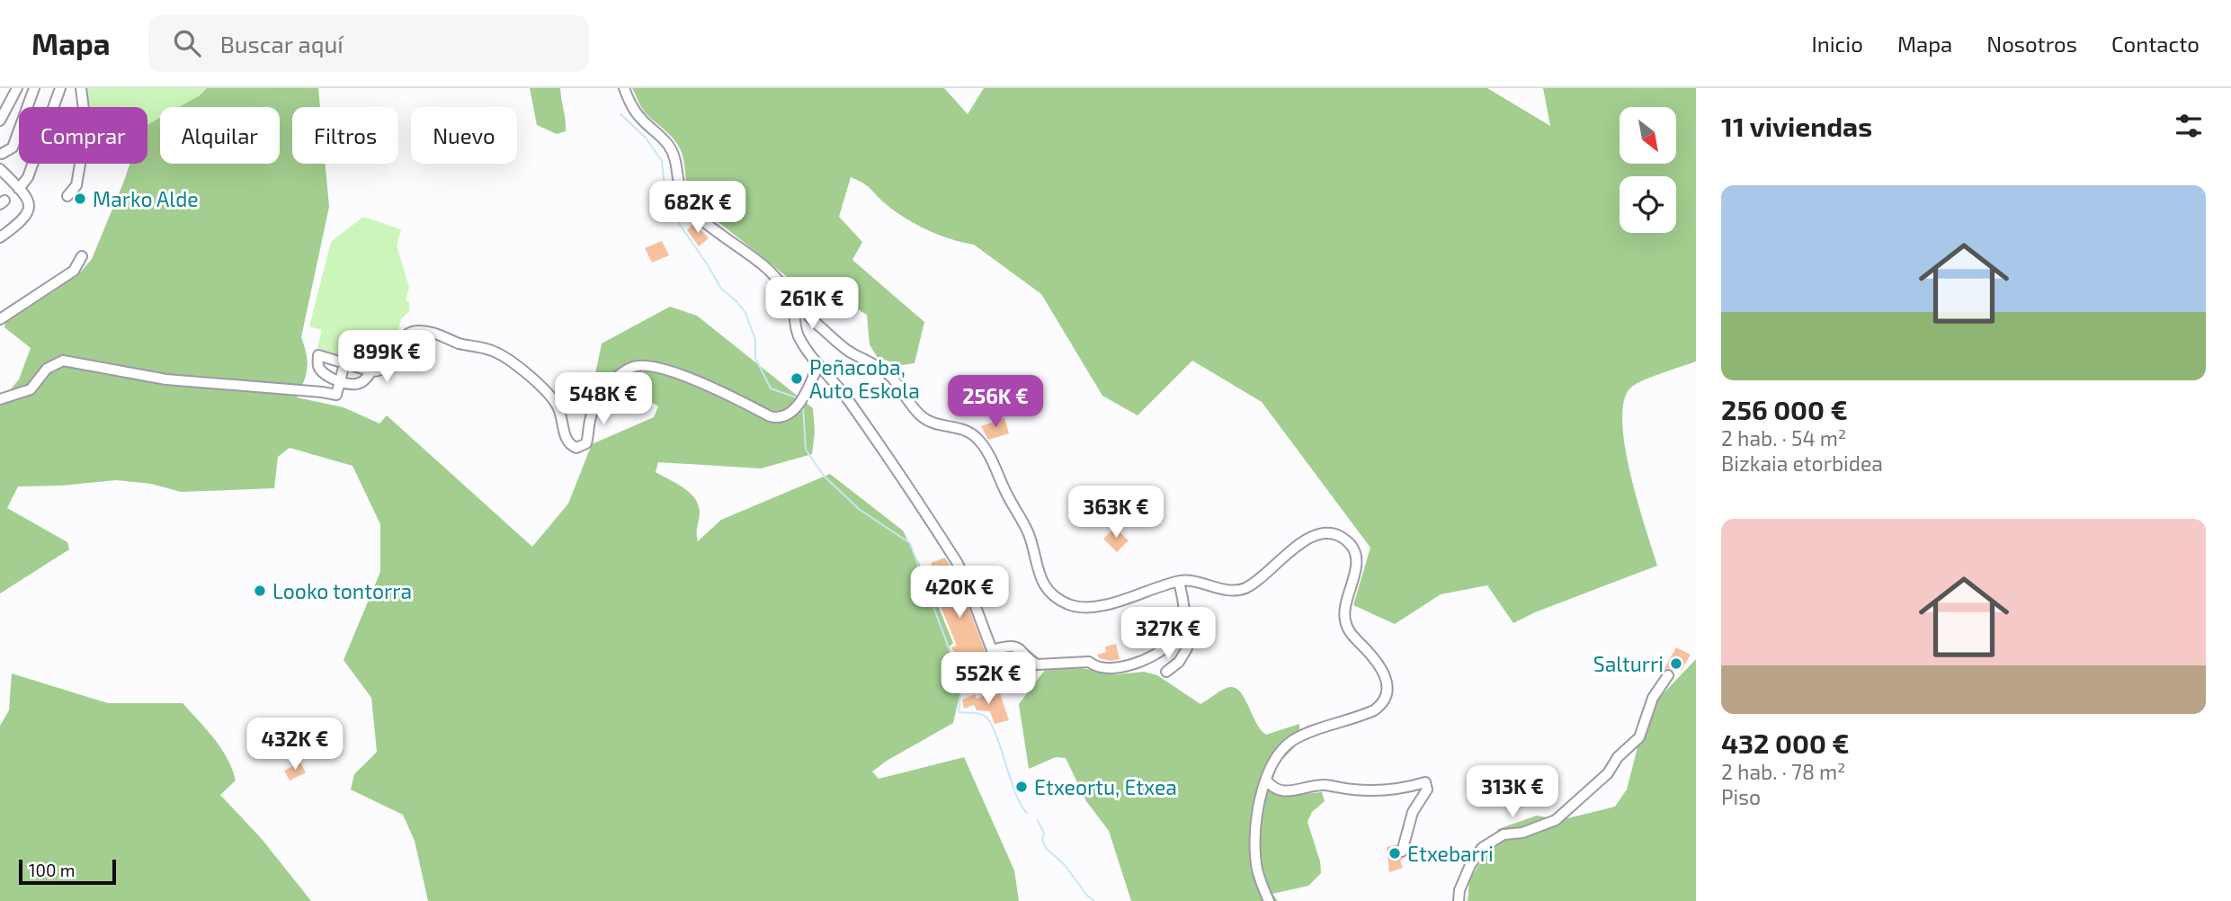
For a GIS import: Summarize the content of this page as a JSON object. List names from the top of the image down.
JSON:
{
  "places": [
    "Marko Alde",
    "Peñacoba, Auto Eskola",
    "Looko tontorra",
    "Salturri",
    "Etxeortu, Etxea",
    "Etxebarri"
  ],
  "scale_bar": "100 m",
  "north": "bottom right",
  "page": {
    "header": "Mapa",
    "search": "Buscar aquí",
    "nav": [
      "Inicio",
      "Mapa",
      "Nosotros",
      "Contacto"
    ],
    "heading": "11 viviendas",
    "chip": [
      "Comprar",
      "Alquilar",
      "Filtros",
      "Nuevo"
    ],
    "list": [
      {
        "name": "256 000 €",
        "note": "2 hab. · 54 m² · Bizkaia etorbidea"
      },
      {
        "name": "432 000 €",
        "note": "2 hab. · 78 m² · Piso"
      }
    ],
    "price": [
      "682K €",
      "261K €",
      "899K €",
      "548K €",
      "256K €",
      "363K €",
      "420K €",
      "327K €",
      "552K €",
      "432K €",
      "313K €"
    ],
    "scale": "100 m"
  }
}
